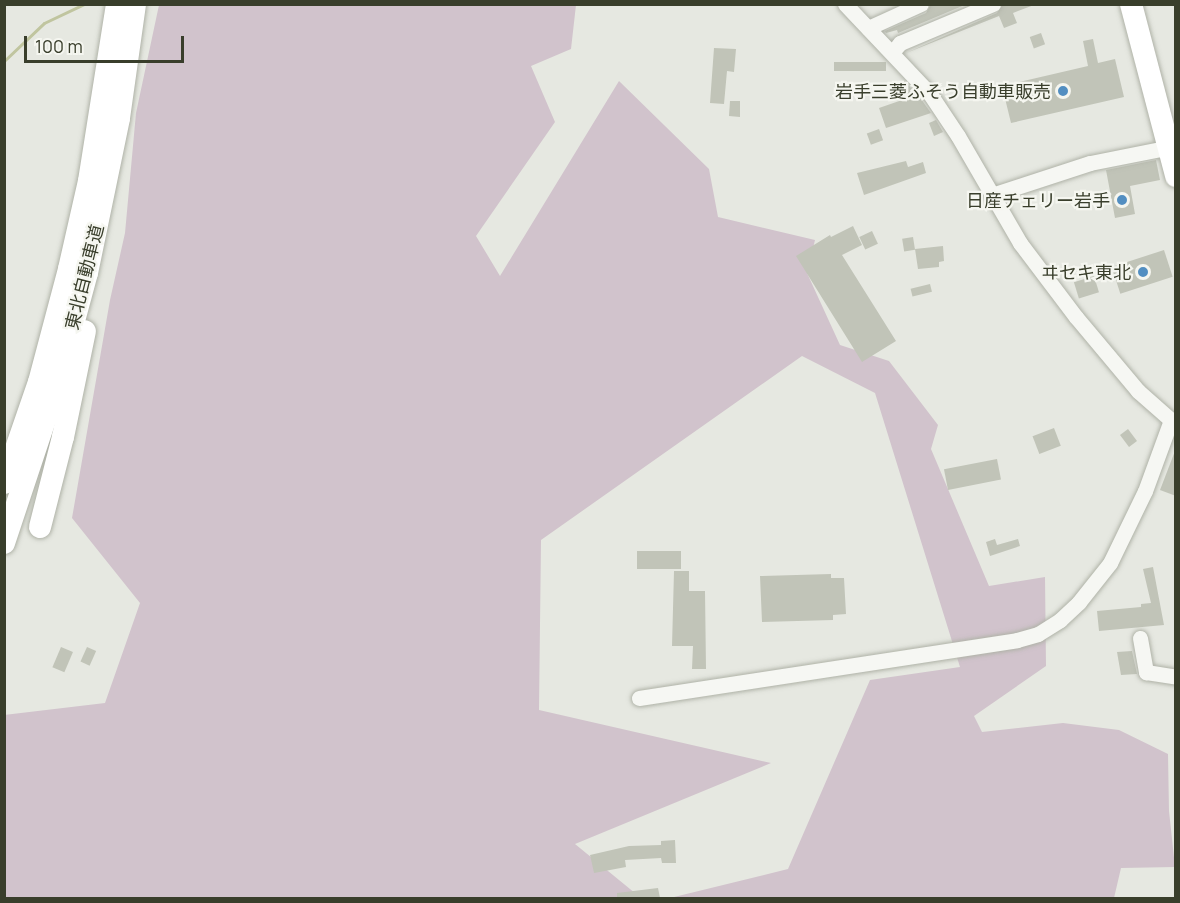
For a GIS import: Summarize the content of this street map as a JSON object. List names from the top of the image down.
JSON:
{
  "streets": {
    "highway": ["東北自動車道"]
  },
  "places": ["岩手三菱ふそう自動車販売", "日産チェリー岩手", "ヰセキ東北"],
  "scale_bar": "100 m"
}
